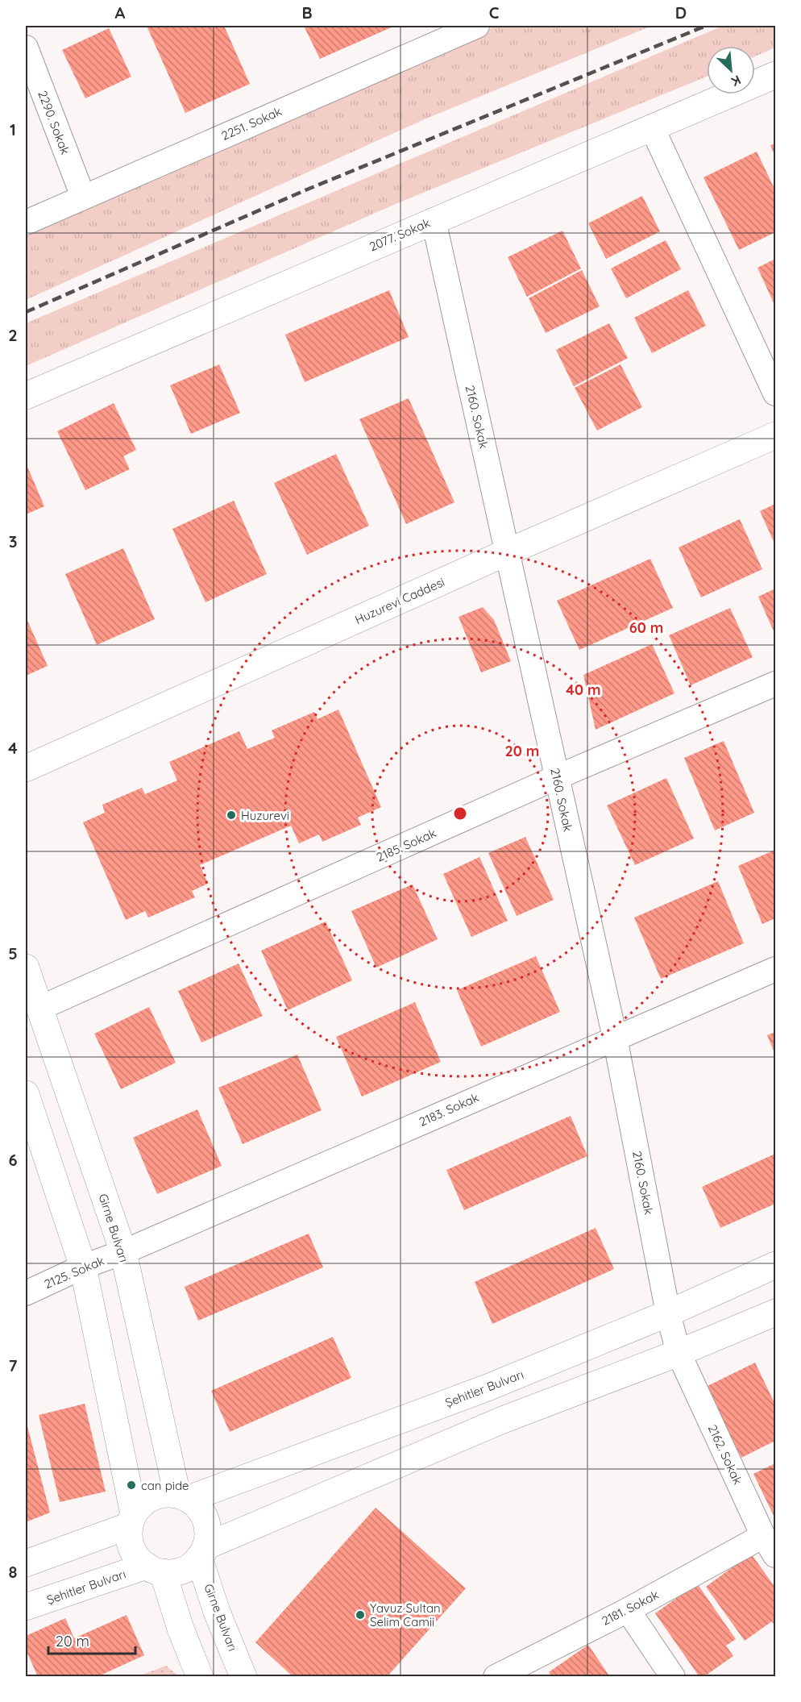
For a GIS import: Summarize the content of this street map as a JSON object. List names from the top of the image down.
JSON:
{
  "streets": {
    "main road": [
      "2077. Sokak",
      "Huzurevi Caddesi",
      "Girne Bulvarı",
      "Şehitler Bulvarı"
    ],
    "street": [
      "2290. Sokak",
      "2251. Sokak",
      "2160. Sokak",
      "2185. Sokak",
      "2183. Sokak",
      "2125. Sokak",
      "2162. Sokak",
      "2181. Sokak"
    ]
  },
  "crossings": [
    ["2290. Sokak", "2251. Sokak"],
    ["2077. Sokak", "2160. Sokak"],
    ["2160. Sokak", "Huzurevi Caddesi"],
    ["2160. Sokak", "2185. Sokak"],
    ["2160. Sokak", "2183. Sokak"],
    ["2160. Sokak", "Şehitler Bulvarı"],
    ["2160. Sokak", "2162. Sokak"],
    ["2185. Sokak", "Girne Bulvarı"],
    ["2183. Sokak", "Girne Bulvarı"],
    ["2183. Sokak", "2125. Sokak"],
    ["Girne Bulvarı", "2125. Sokak"],
    ["Girne Bulvarı", "Şehitler Bulvarı"],
    ["Şehitler Bulvarı", "2162. Sokak"],
    ["2162. Sokak", "2181. Sokak"]
  ],
  "places": ["Huzurevi", "can pide", "Yavuz Sultan Selim Camii"],
  "scale_bar": "20 m",
  "north": "bottom right",
  "grid": {
    "columns": [
      "A",
      "B",
      "C",
      "D"
    ],
    "rows": [
      "1",
      "2",
      "3",
      "4",
      "5",
      "6",
      "7",
      "8"
    ]
  },
  "rings": ["60 m", "40 m", "20 m"]
}
